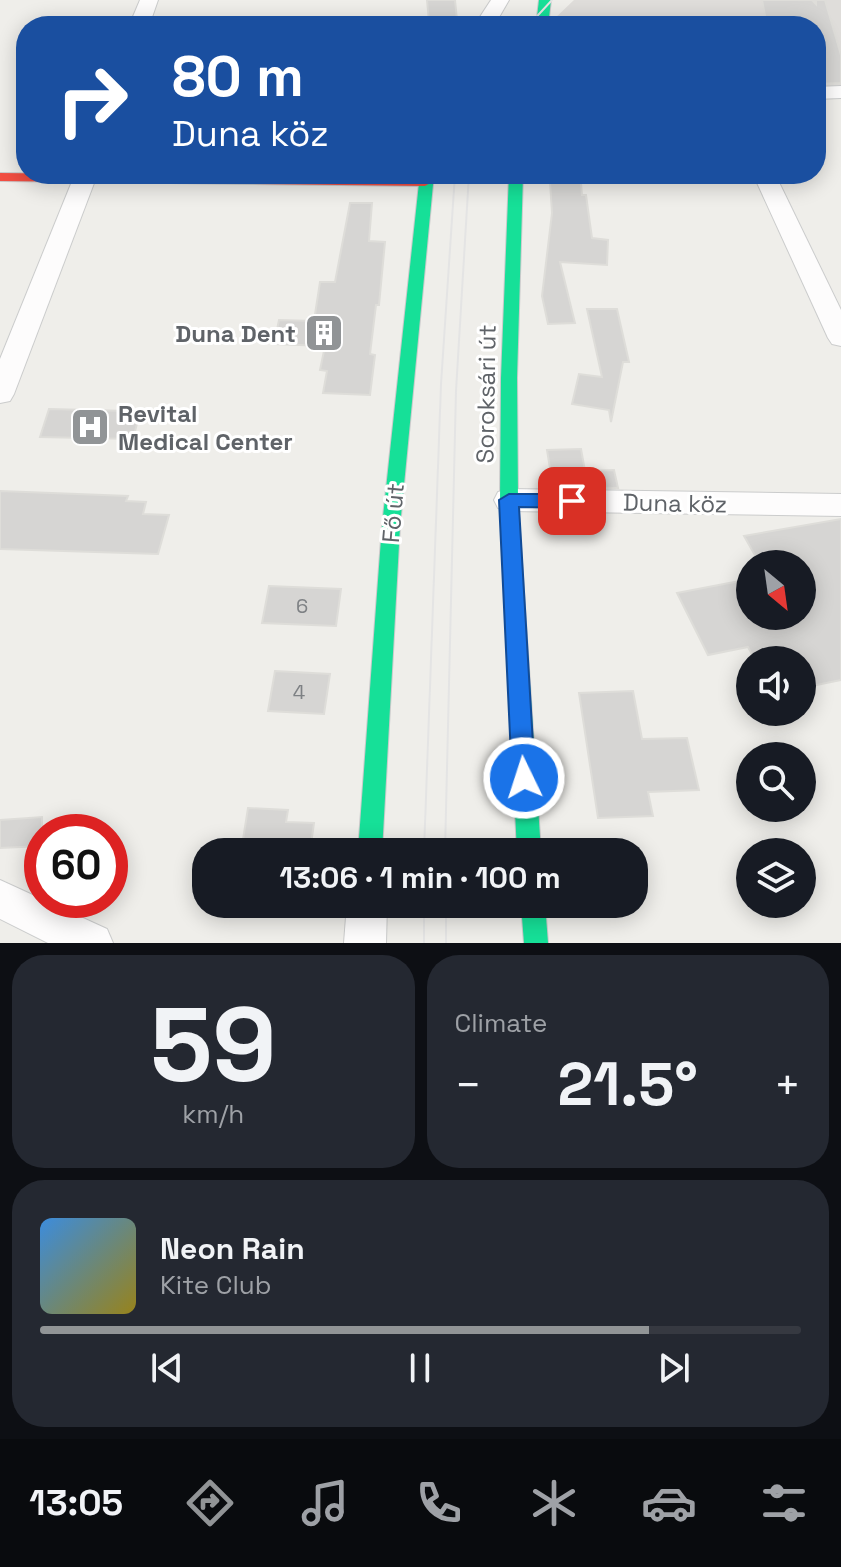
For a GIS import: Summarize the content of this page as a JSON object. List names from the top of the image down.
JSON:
{
  "streets": {
    "street": ["Soroksári út", "Duna köz", "Fő út"]
  },
  "crossings": [
    ["Soroksári út", "Duna köz"]
  ],
  "places": {
    "building": ["Duna Dent"],
    "hospital": ["Revital Medical Center"]
  },
  "house_numbers": ["6", "4"],
  "north": "bottom right",
  "page": {
    "turn": ["80 m", "Duna köz"],
    "limit": "60",
    "trip": "13:06 · 1 min · 100 m",
    "tile": [
      ["59", "km/h"],
      "Climate"
    ],
    "heat": ["−", "21.5°", "+"],
    "song": ["Neon Rain", "Kite Club"],
    "tabs": "13:05"
  }
}
